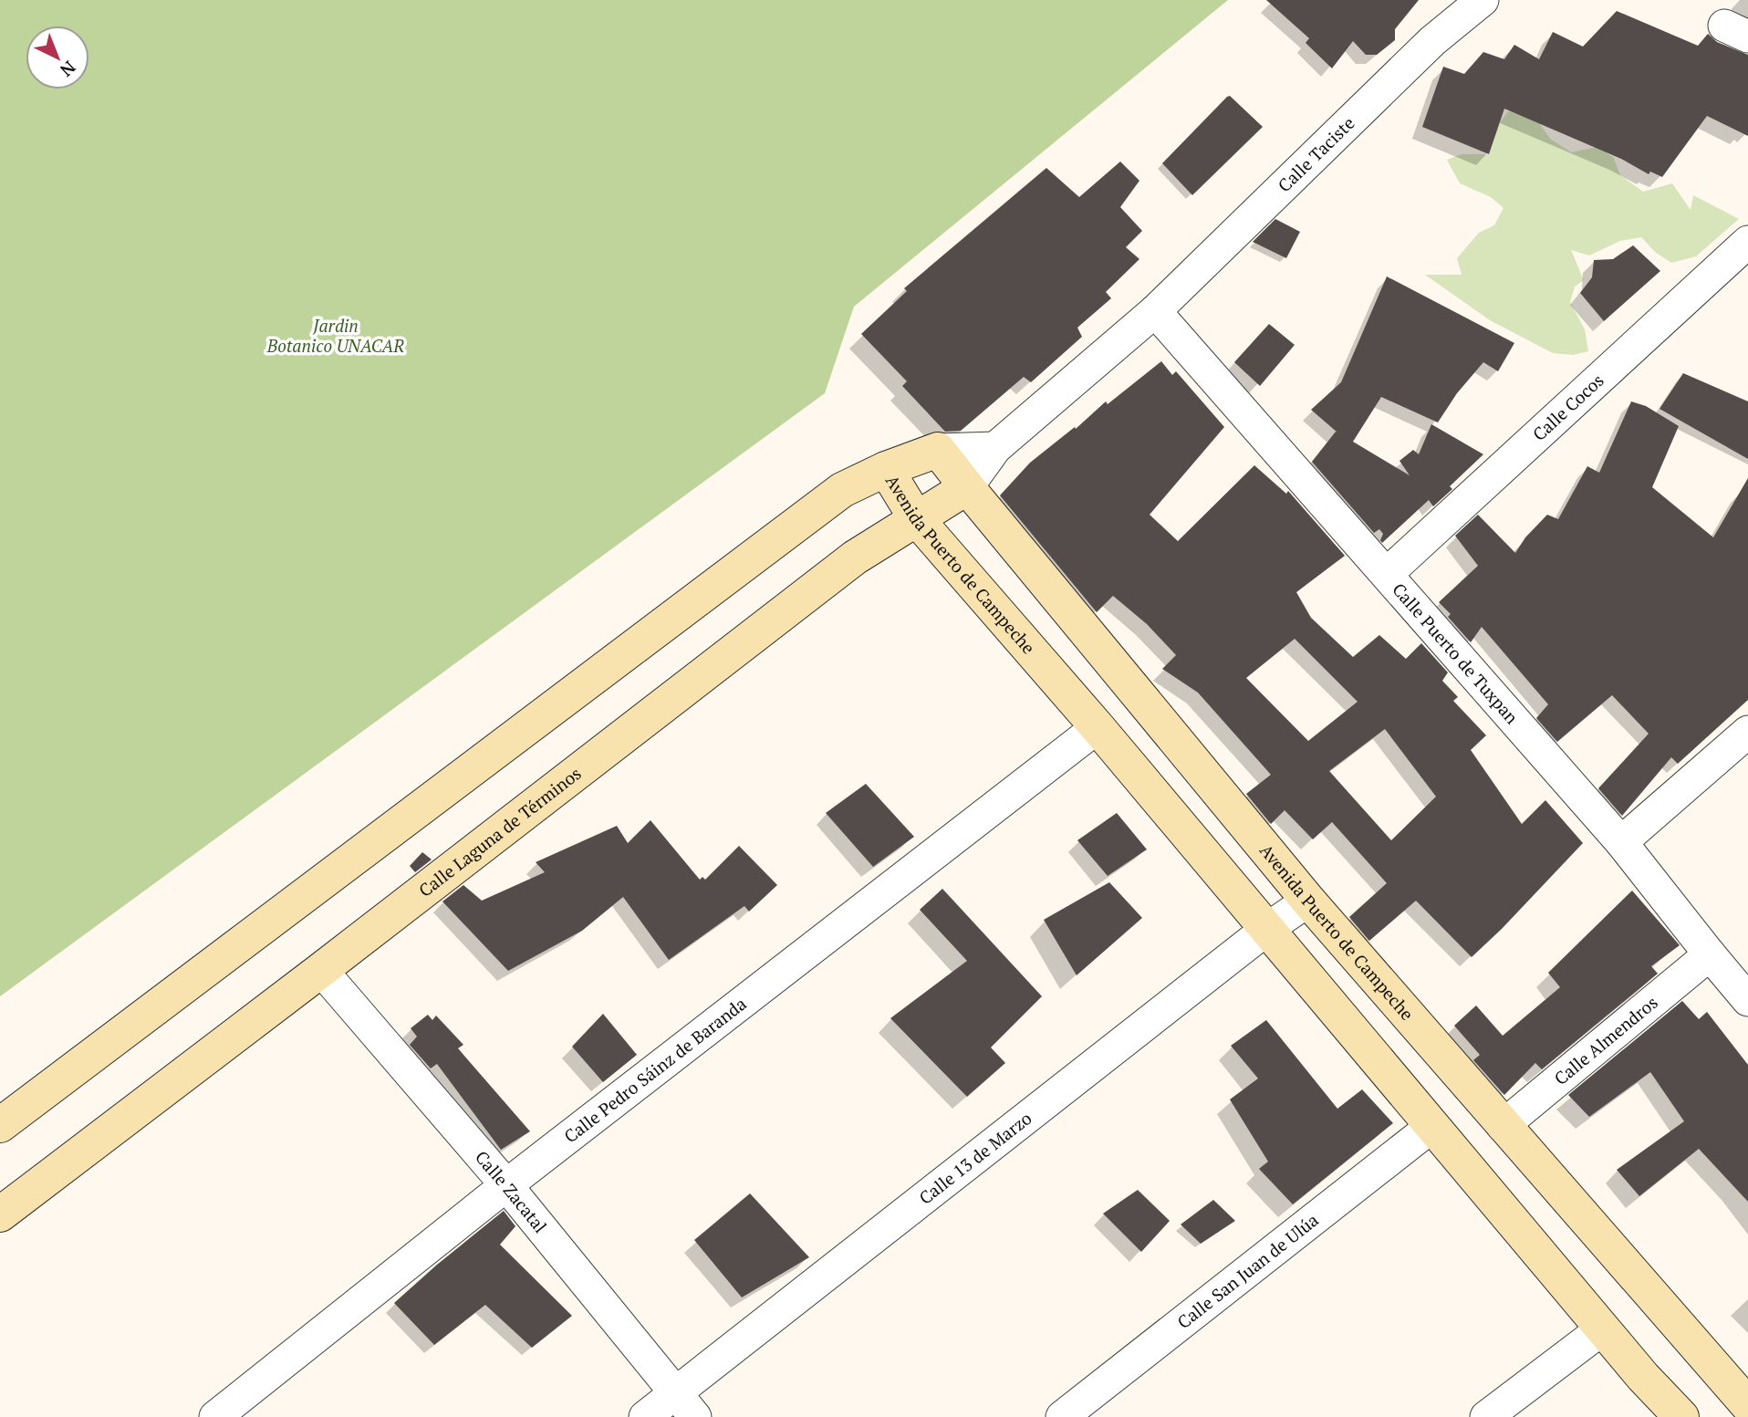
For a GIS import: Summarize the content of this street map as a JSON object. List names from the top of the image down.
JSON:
{
  "streets": {
    "main road": ["Avenida Puerto de Campeche", "Calle Laguna de Términos"],
    "street": [
      "Calle Taciste",
      "Calle Cocos",
      "Calle Puerto de Tuxpan",
      "Calle Almendros",
      "Calle Pedro Sáinz de Baranda",
      "Calle 13 de Marzo",
      "Calle Zacatal",
      "Calle San Juan de Ulúa"
    ]
  },
  "crossings": [
    ["Calle Taciste", "Calle Puerto de Tuxpan"],
    ["Calle Taciste", "Calle Laguna de Términos"],
    ["Calle Cocos", "Calle Puerto de Tuxpan"],
    ["Avenida Puerto de Campeche", "Calle Laguna de Términos"],
    ["Avenida Puerto de Campeche", "Calle Almendros"],
    ["Avenida Puerto de Campeche", "Calle Pedro Sáinz de Baranda"],
    ["Avenida Puerto de Campeche", "Calle 13 de Marzo"],
    ["Avenida Puerto de Campeche", "Calle San Juan de Ulúa"],
    ["Calle Puerto de Tuxpan", "Calle Laguna de Términos"],
    ["Calle Puerto de Tuxpan", "Calle Almendros"],
    ["Calle Laguna de Términos", "Calle Zacatal"],
    ["Calle Pedro Sáinz de Baranda", "Calle Zacatal"],
    ["Calle 13 de Marzo", "Calle Zacatal"]
  ],
  "parks": ["Jardin Botanico UNACAR"],
  "north": "bottom right"
}
